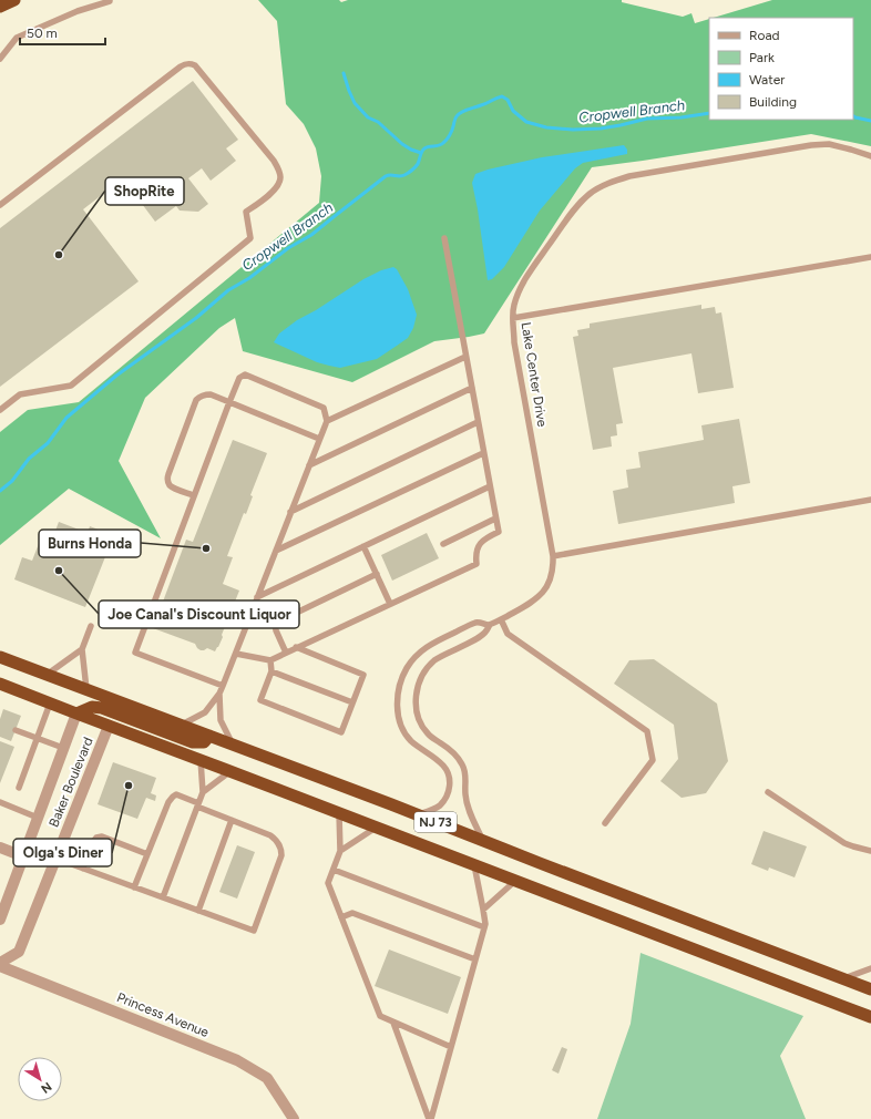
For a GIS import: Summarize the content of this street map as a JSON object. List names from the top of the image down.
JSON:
{
  "streets": {
    "highway": ["NJ 73"],
    "street": ["Baker Boulevard", "Princess Avenue"],
    "lane": ["Lake Center Drive"]
  },
  "crossings": [
    ["Lake Center Drive", "NJ 73"],
    ["Baker Boulevard", "NJ 73"],
    ["Baker Boulevard", "Princess Avenue"]
  ],
  "water": ["Cropwell Branch"],
  "places": [
    "ShopRite",
    "Burns Honda",
    "Joe Canal's Discount Liquor",
    "Olga's Diner"
  ],
  "legend": [
    "Road",
    "Park",
    "Water",
    "Building"
  ],
  "scale_bar": "50 m",
  "north": "bottom right"
}
